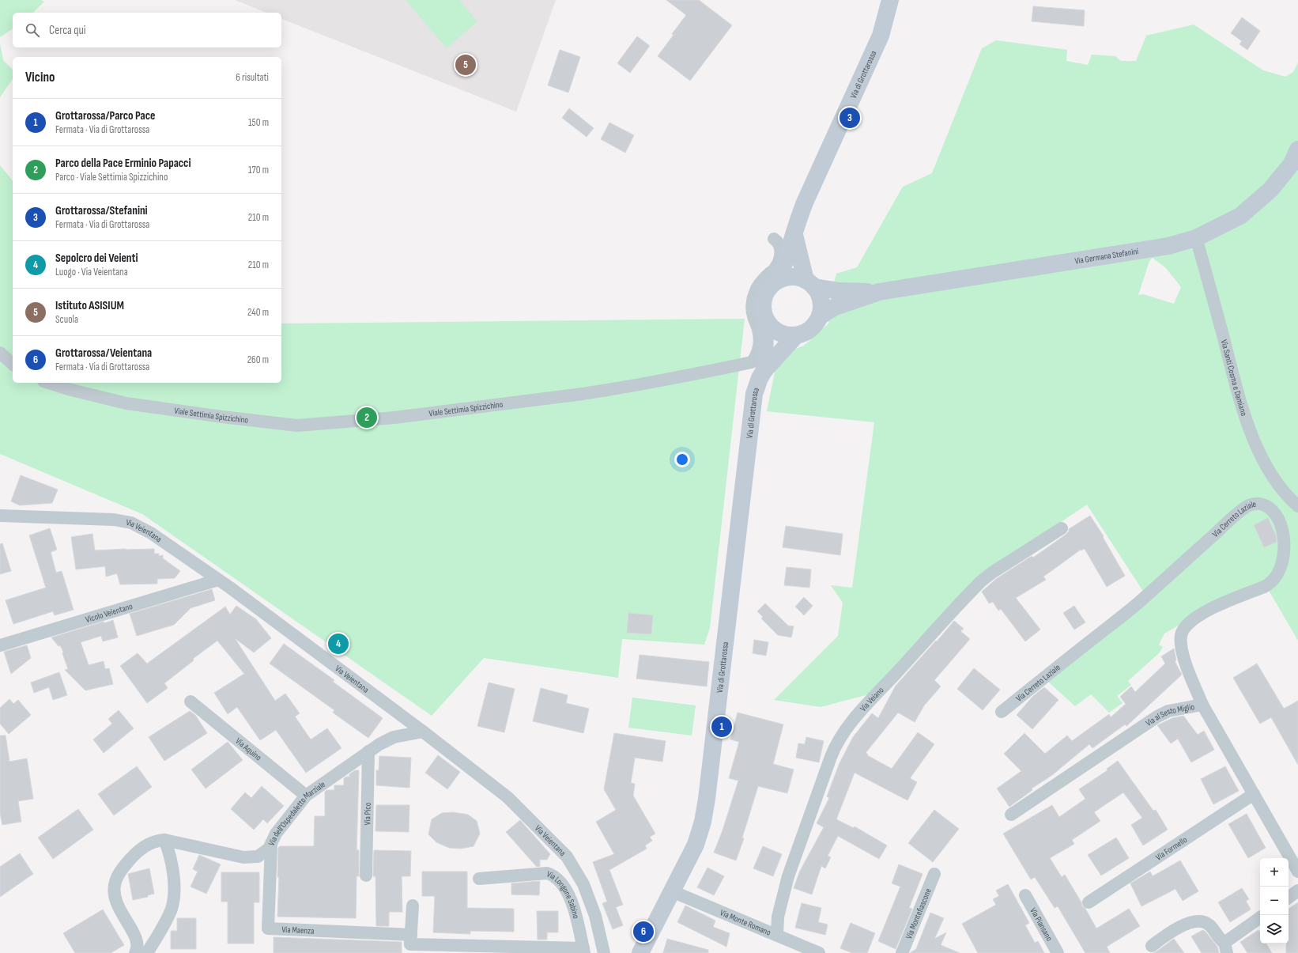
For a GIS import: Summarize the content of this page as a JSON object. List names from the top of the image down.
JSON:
{
  "streets": {
    "street": [
      "Via di Grottarossa",
      "Via Germana Stefanini",
      "Via Santi Cosma e Damiano",
      "Viale Settimia Spizzichino",
      "Via Cerreto Laziale",
      "Via Veientana",
      "Vicolo Veientano",
      "Via Veiano",
      "Via al Sesto Miglio",
      "Via Aquino",
      "Via Pico",
      "Via dell'Ospedaletto Marziale",
      "Via Formello",
      "Via Longone Sabino",
      "Via Montefiascone",
      "Via Monte Romano",
      "Via Piansano",
      "Via Maenza"
    ]
  },
  "crossings": [
    ["Via di Grottarossa", "Via Germana Stefanini"],
    ["Via di Grottarossa", "Via Monte Romano"],
    ["Via Germana Stefanini", "Via Santi Cosma e Damiano"],
    ["Via Cerreto Laziale", "Via al Sesto Miglio"],
    ["Via Veientana", "Vicolo Veientano"],
    ["Via Veientana", "Via dell'Ospedaletto Marziale"],
    ["Via Veiano", "Via Monte Romano"],
    ["Via al Sesto Miglio", "Via Formello"],
    ["Via Aquino", "Via dell'Ospedaletto Marziale"],
    ["Via Pico", "Via dell'Ospedaletto Marziale"],
    ["Via dell'Ospedaletto Marziale", "Via Maenza"],
    ["Via Longone Sabino", "Via Maenza"]
  ],
  "page": {
    "search": "Cerca qui",
    "pins": [
      "5",
      "3",
      "2",
      "4",
      "1",
      "6"
    ],
    "heading": ["Vicino", "6 risultati"],
    "list": [
      {
        "mark": "1",
        "name": "Grottarossa/Parco Pace",
        "note": "Fermata · Via di Grottarossa",
        "value": "150 m"
      },
      {
        "mark": "2",
        "name": "Parco della Pace Erminio Papacci",
        "note": "Parco · Viale Settimia Spizzichino",
        "value": "170 m"
      },
      {
        "mark": "3",
        "name": "Grottarossa/Stefanini",
        "note": "Fermata · Via di Grottarossa",
        "value": "210 m"
      },
      {
        "mark": "4",
        "name": "Sepolcro dei Veienti",
        "note": "Luogo · Via Veientana",
        "value": "210 m"
      },
      {
        "mark": "5",
        "name": "Istituto ASISIUM",
        "note": "Scuola",
        "value": "240 m"
      },
      {
        "mark": "6",
        "name": "Grottarossa/Veientana",
        "note": "Fermata · Via di Grottarossa",
        "value": "260 m"
      }
    ],
    "map_buttons": ["+", "−"]
  }
}
